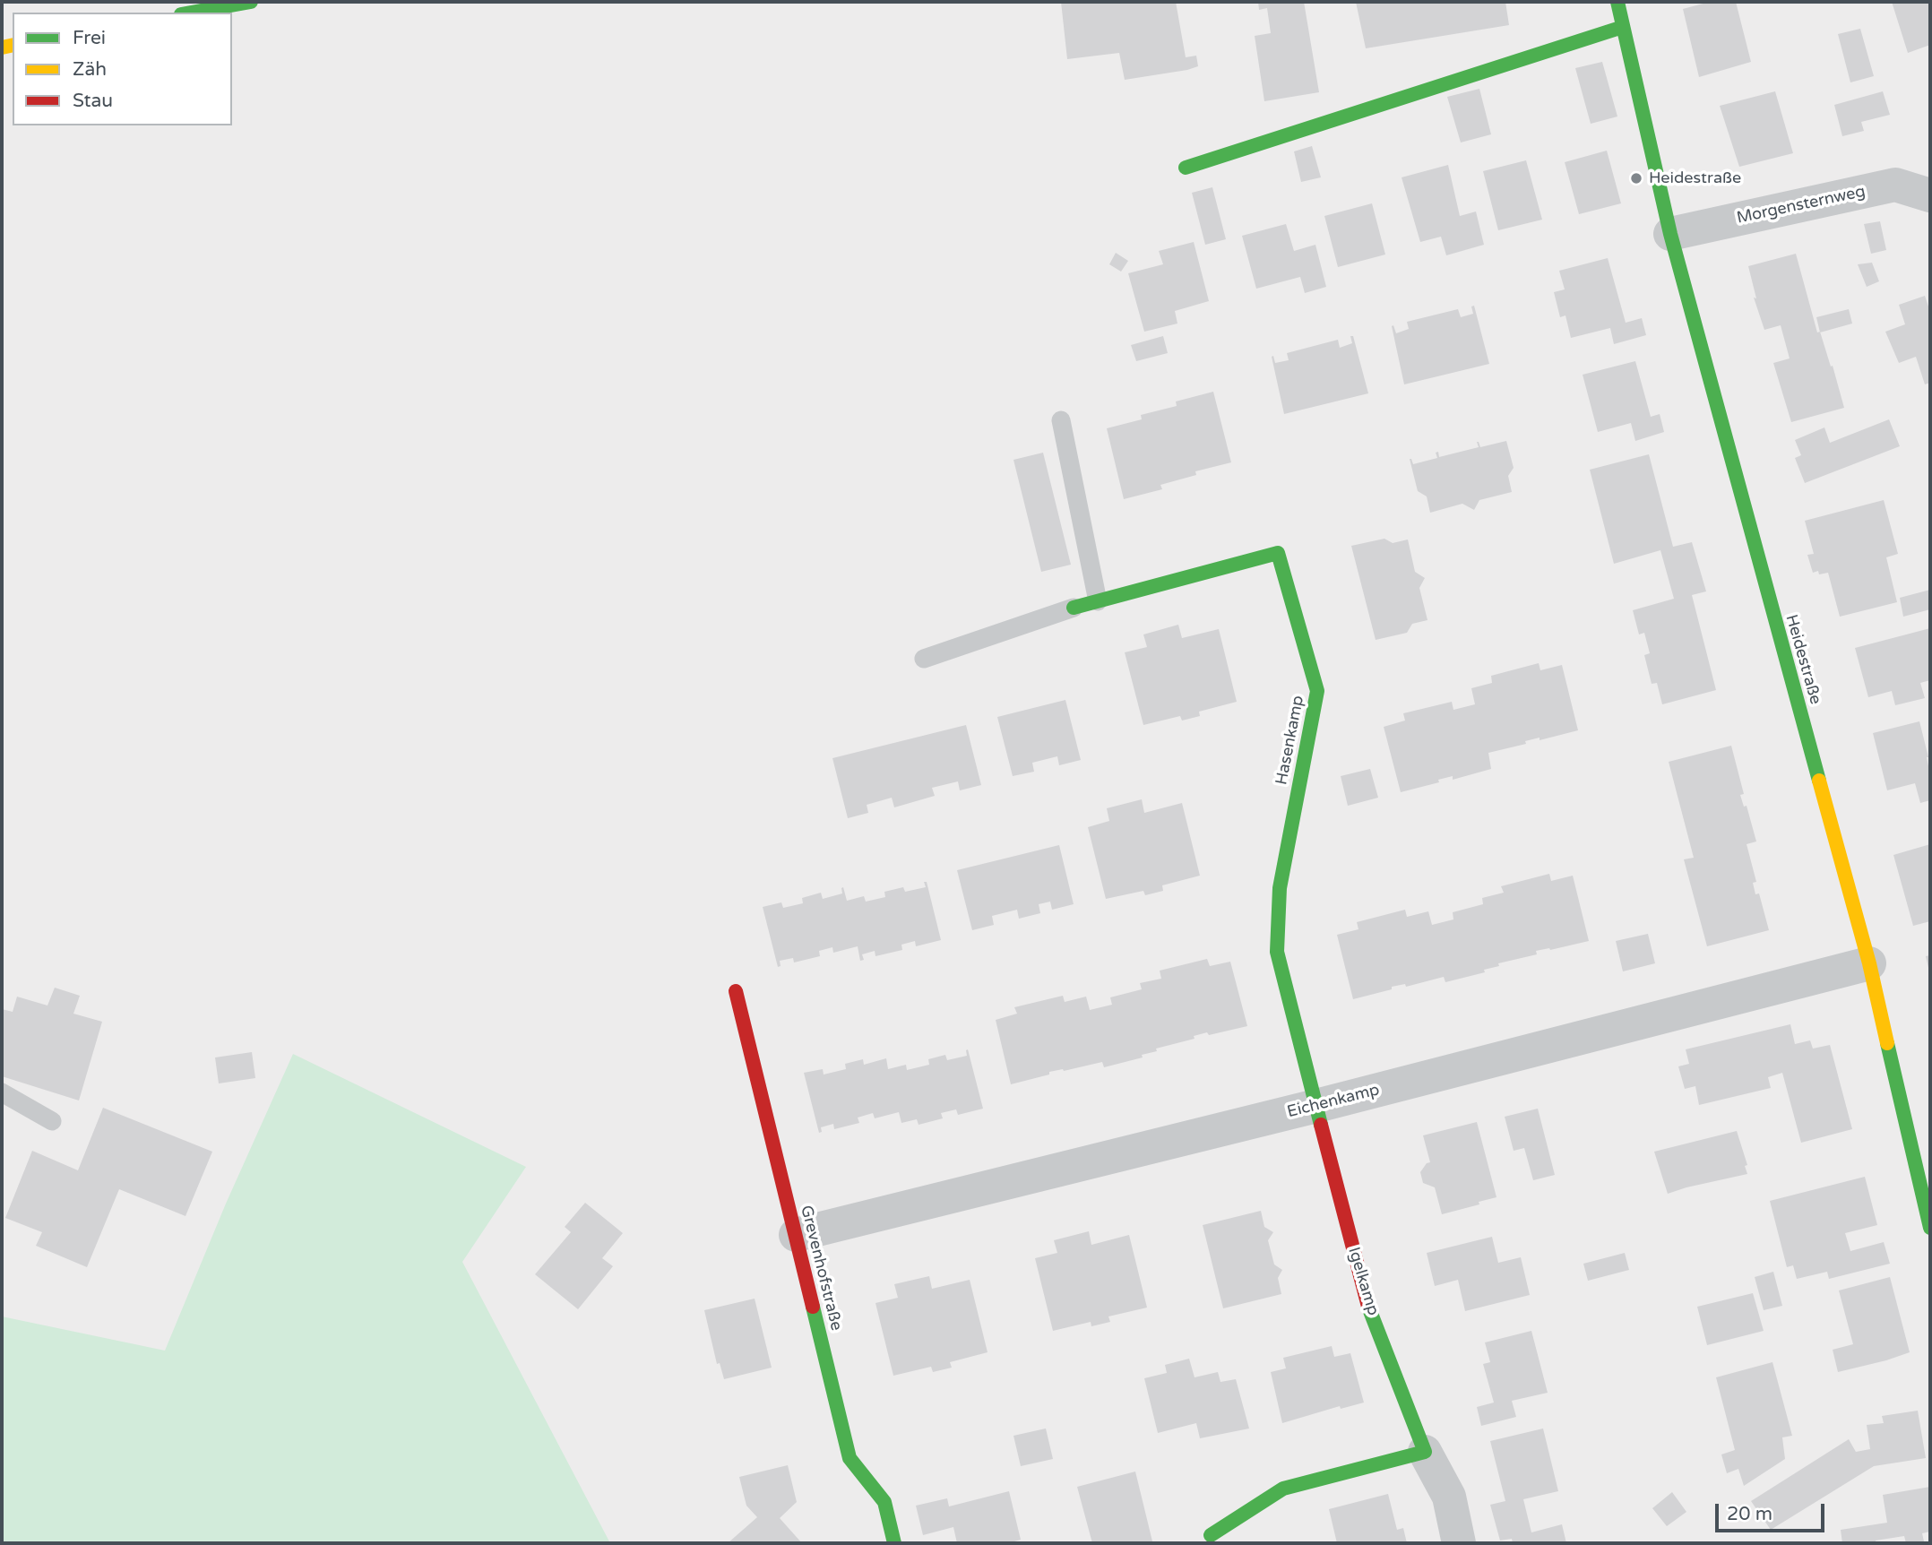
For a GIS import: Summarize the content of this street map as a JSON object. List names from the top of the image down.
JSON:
{
  "streets": {
    "street": [
      "Morgensternweg",
      "Heidestraße",
      "Hasenkamp",
      "Eichenkamp",
      "Grevenhofstraße",
      "Igelkamp"
    ]
  },
  "crossings": [
    ["Morgensternweg", "Heidestraße"],
    ["Heidestraße", "Eichenkamp"],
    ["Hasenkamp", "Eichenkamp"],
    ["Hasenkamp", "Igelkamp"],
    ["Eichenkamp", "Grevenhofstraße"],
    ["Eichenkamp", "Igelkamp"]
  ],
  "places": ["Heidestraße"],
  "legend": ["Frei", "Zäh", "Stau"],
  "scale_bar": "20 m"
}
